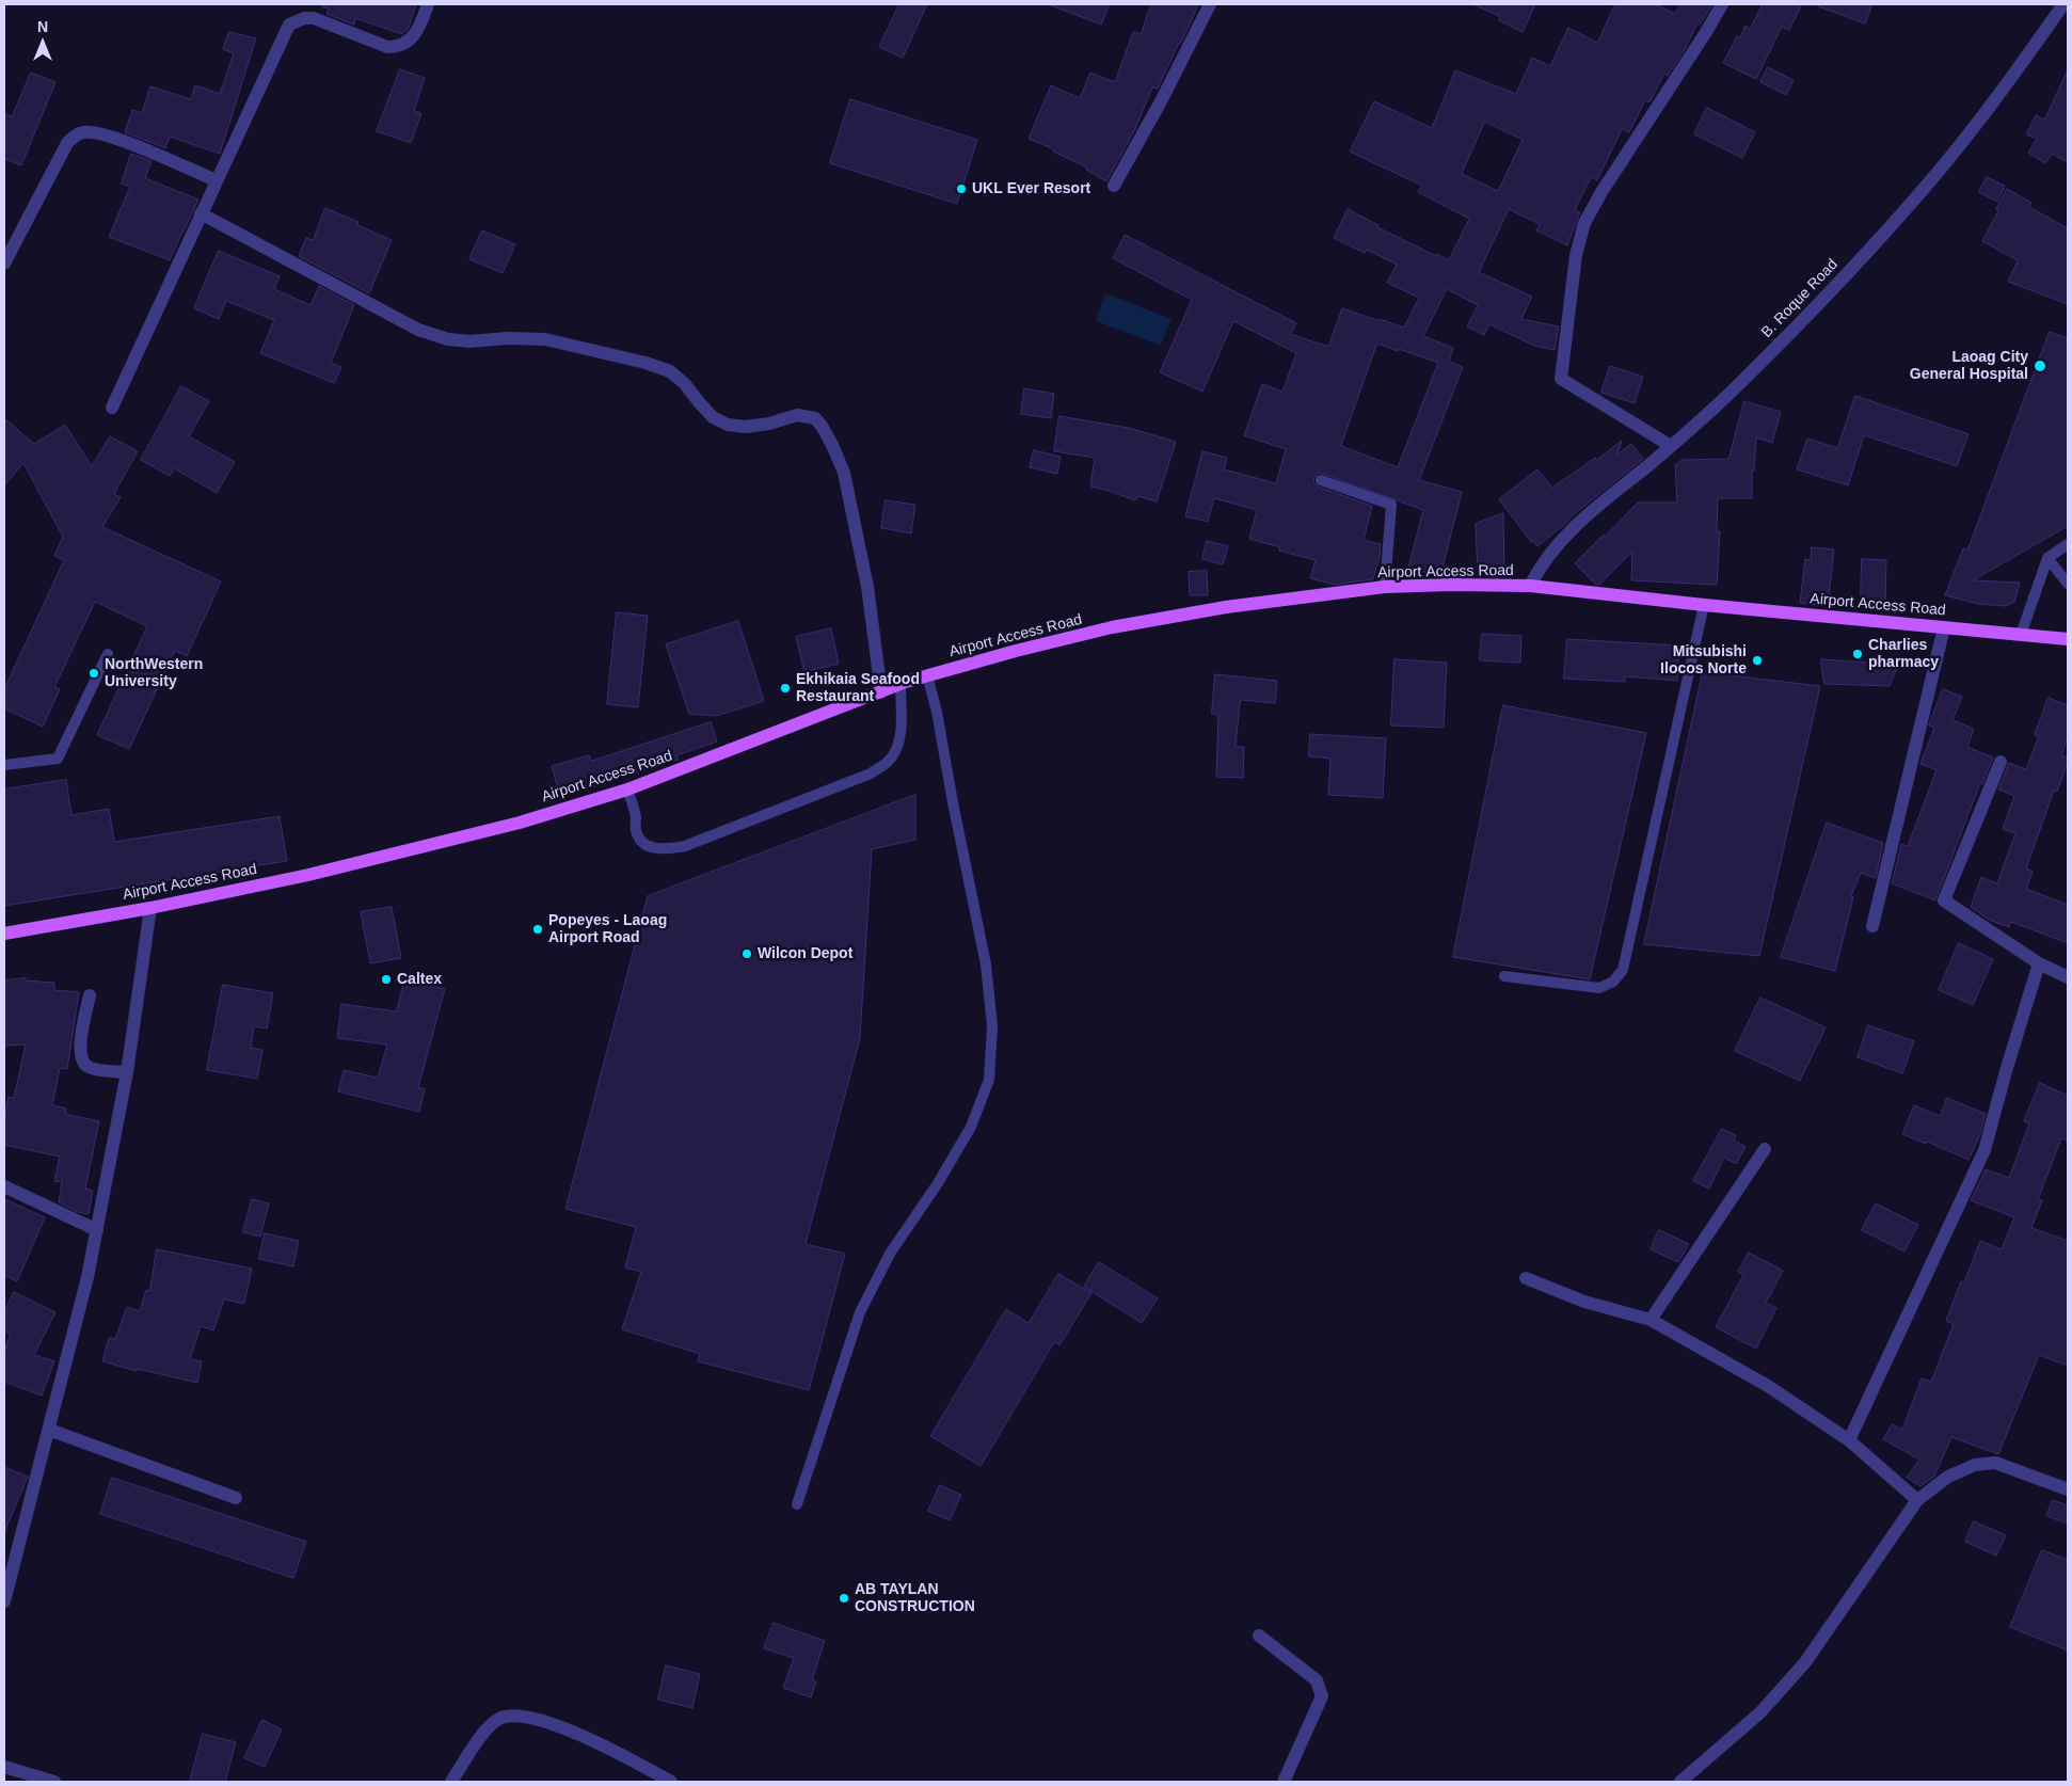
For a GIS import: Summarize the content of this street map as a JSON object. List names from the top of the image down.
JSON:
{
  "streets": {
    "main road": ["Airport Access Road"],
    "street": ["B. Roque Road"]
  },
  "crossings": [
    ["B. Roque Road", "Airport Access Road"]
  ],
  "places": [
    "UKL Ever Resort",
    "Laoag City General Hospital",
    "Charlies pharmacy",
    "Mitsubishi Ilocos Norte",
    "NorthWestern University",
    "Ekhikaia Seafood Restaurant",
    "Popeyes - Laoag Airport Road",
    "Wilcon Depot",
    "Caltex",
    "AB TAYLAN CONSTRUCTION"
  ],
  "north": "top"
}
